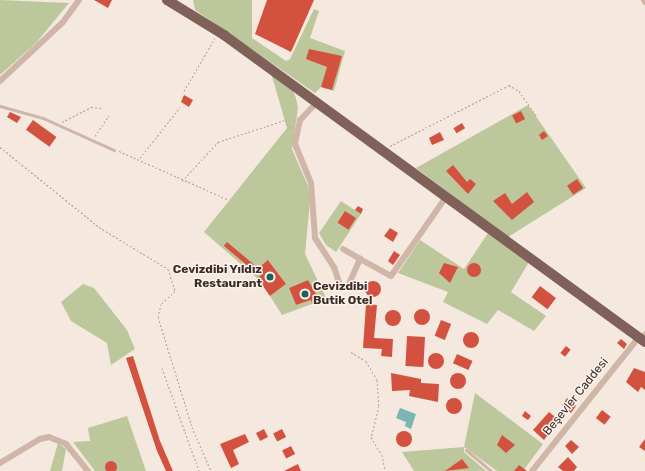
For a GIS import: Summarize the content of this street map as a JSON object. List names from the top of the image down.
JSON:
{
  "streets": {
    "street": ["Beşevler Caddesi"]
  },
  "places": ["Cevizdibi Yıldız Restaurant", "Cevizdibi Butik Otel"]
}
